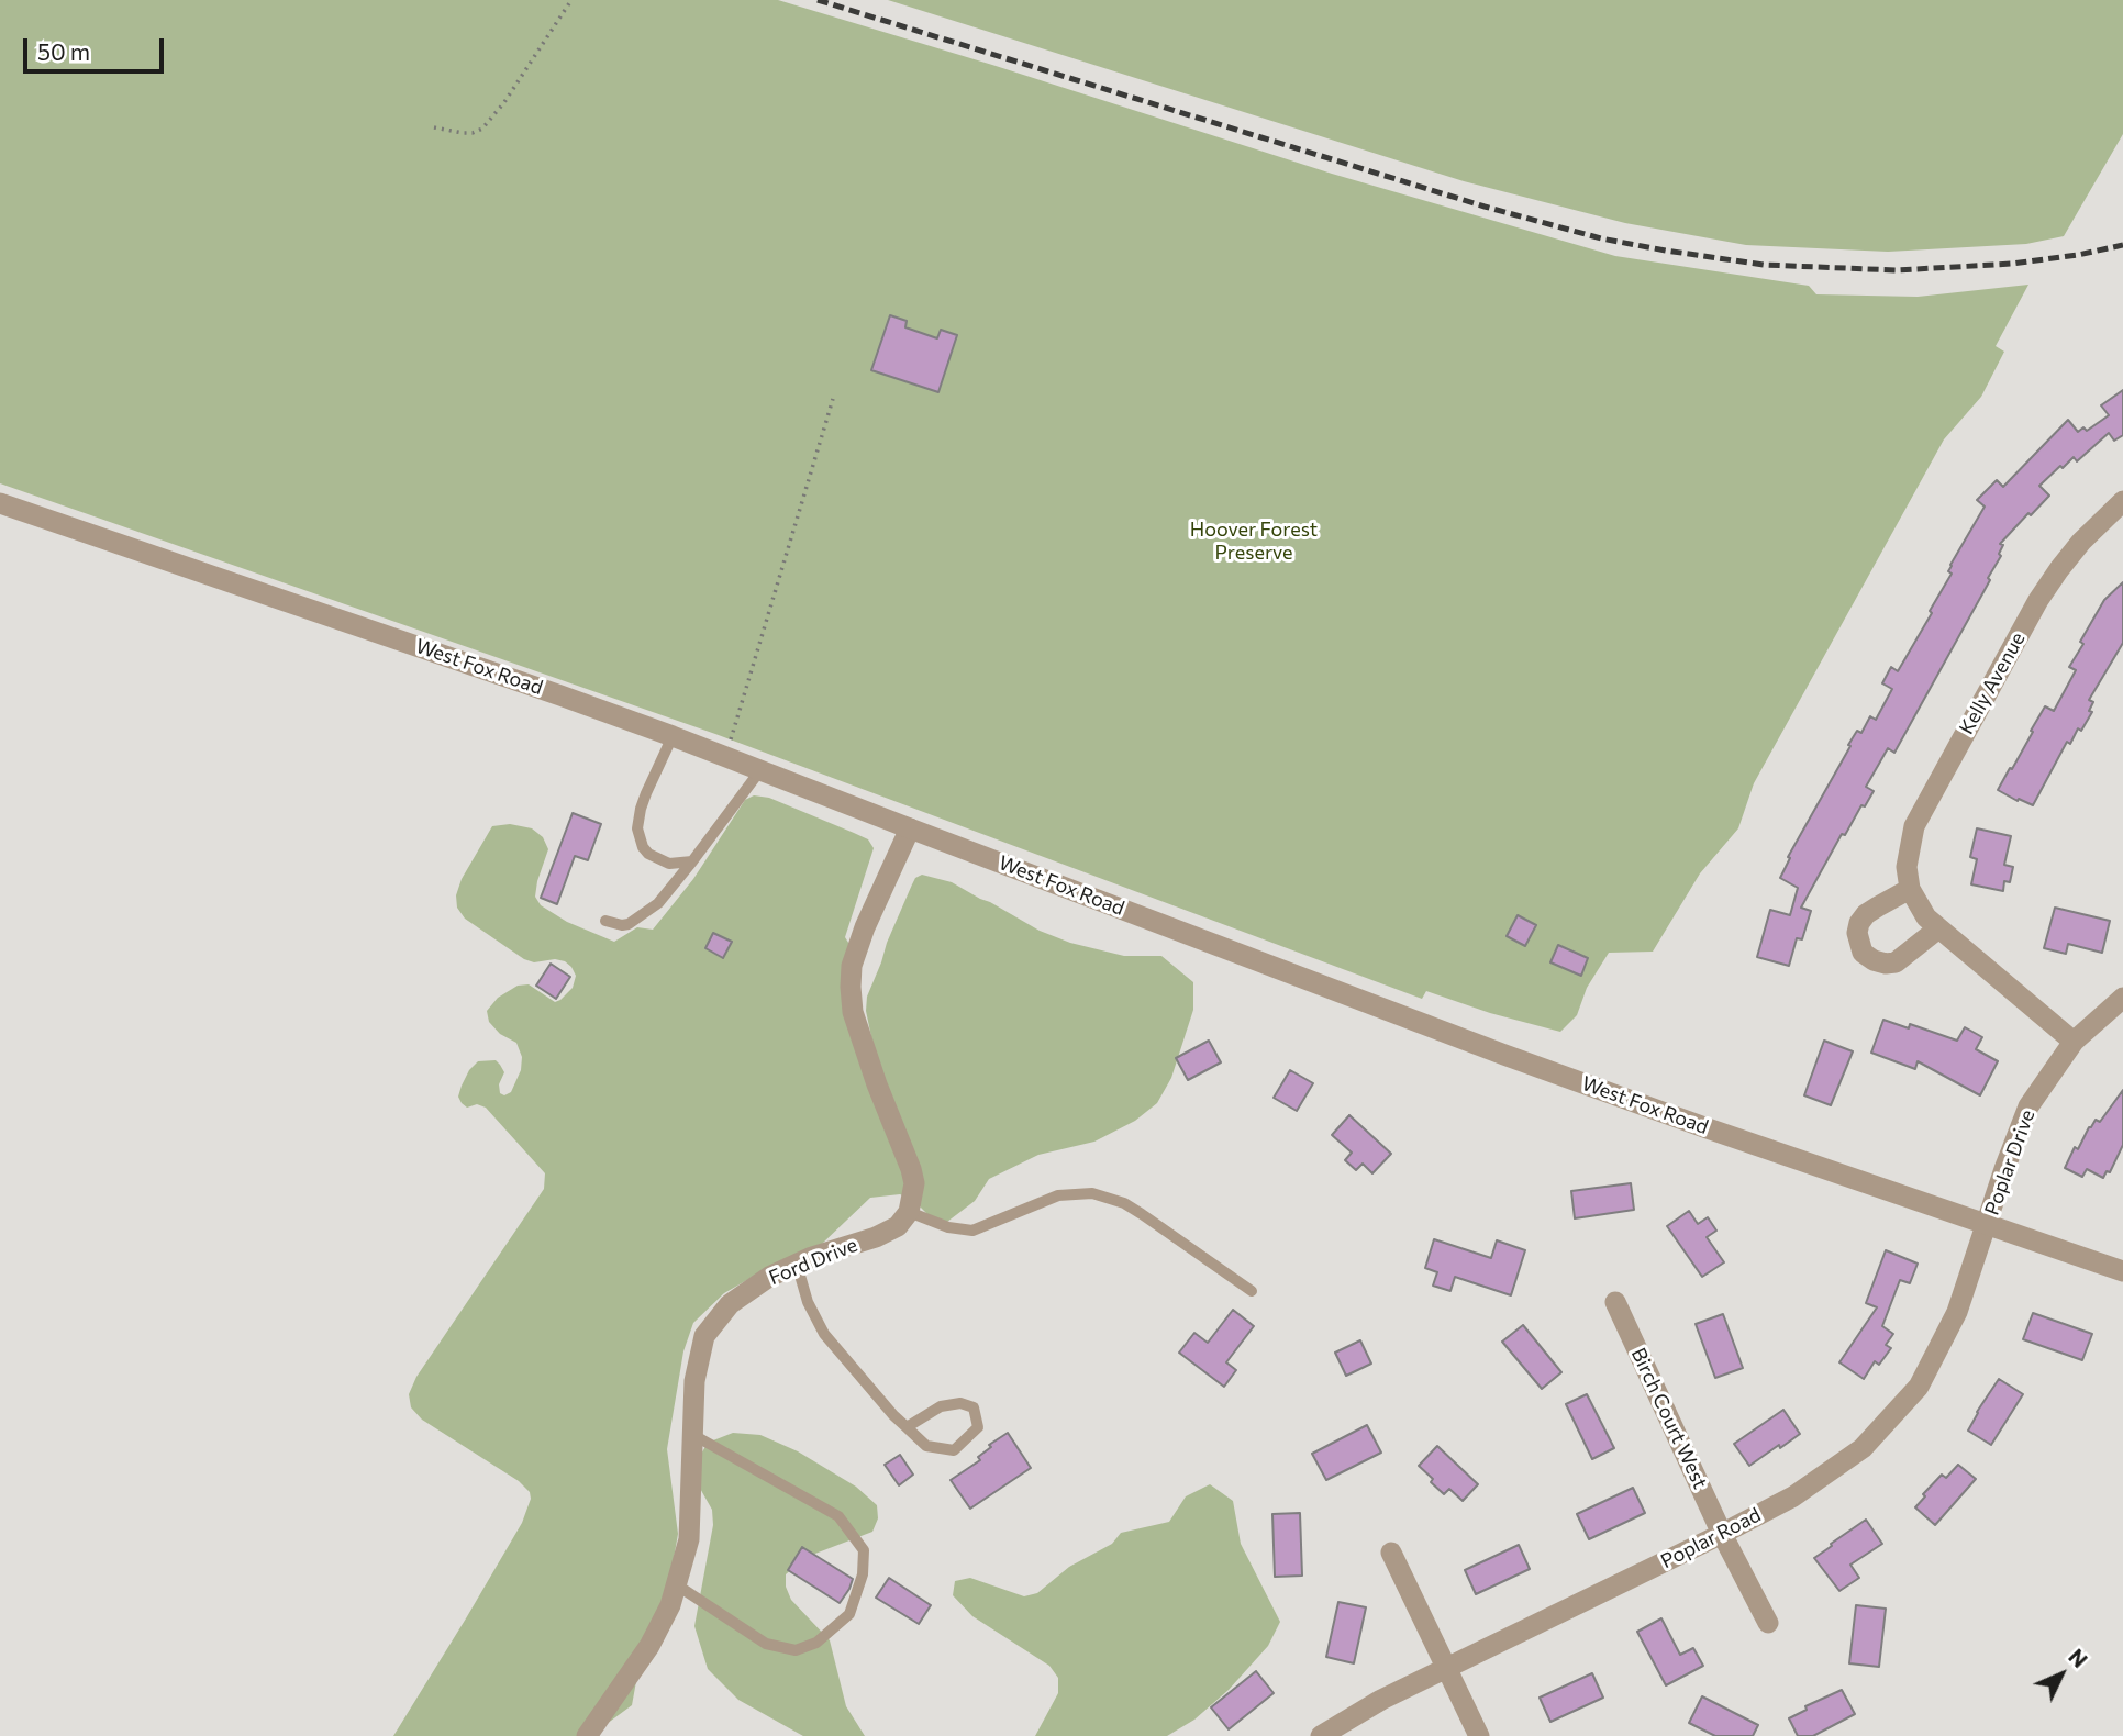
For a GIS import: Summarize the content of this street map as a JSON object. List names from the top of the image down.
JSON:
{
  "streets": {
    "street": [
      "West Fox Road",
      "Kelly Avenue",
      "Poplar Drive",
      "Ford Drive",
      "Birch Court West",
      "Poplar Road"
    ]
  },
  "crossings": [
    ["West Fox Road", "Poplar Drive"],
    ["West Fox Road", "Poplar Road"],
    ["Poplar Drive", "Poplar Road"],
    ["Birch Court West", "Poplar Road"]
  ],
  "parks": ["Hoover Forest Preserve"],
  "scale_bar": "50 m",
  "north": "top right"
}
